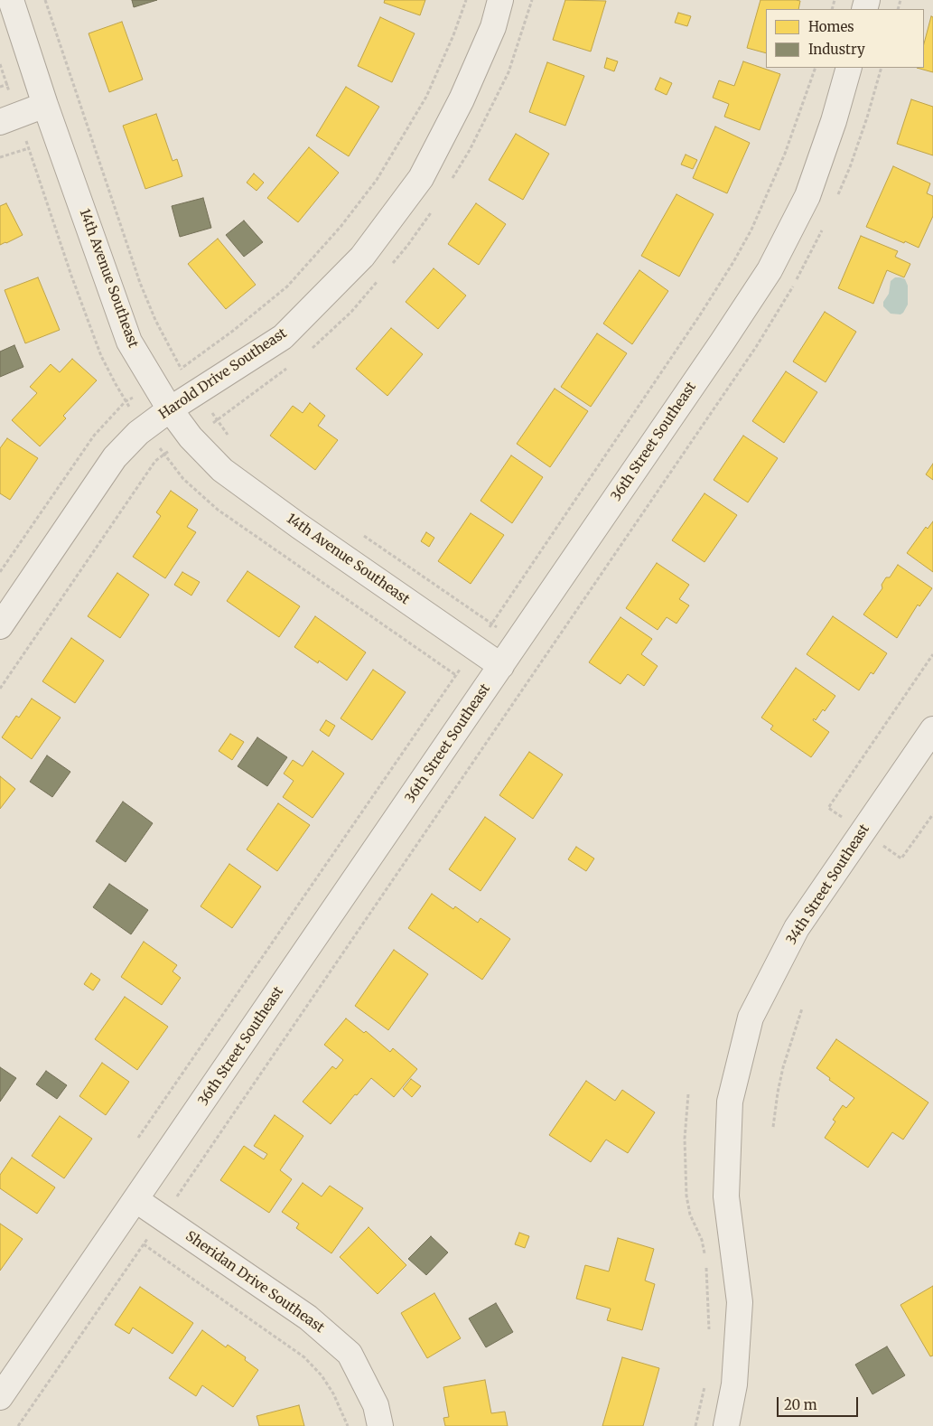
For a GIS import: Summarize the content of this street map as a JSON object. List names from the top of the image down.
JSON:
{
  "streets": {
    "street": [
      "14th Avenue Southeast",
      "Harold Drive Southeast",
      "36th Street Southeast",
      "34th Street Southeast",
      "Sheridan Drive Southeast"
    ]
  },
  "crossings": [
    ["14th Avenue Southeast", "Harold Drive Southeast"],
    ["14th Avenue Southeast", "36th Street Southeast"],
    ["36th Street Southeast", "Sheridan Drive Southeast"]
  ],
  "legend": ["Homes", "Industry"],
  "scale_bar": "20 m"
}
